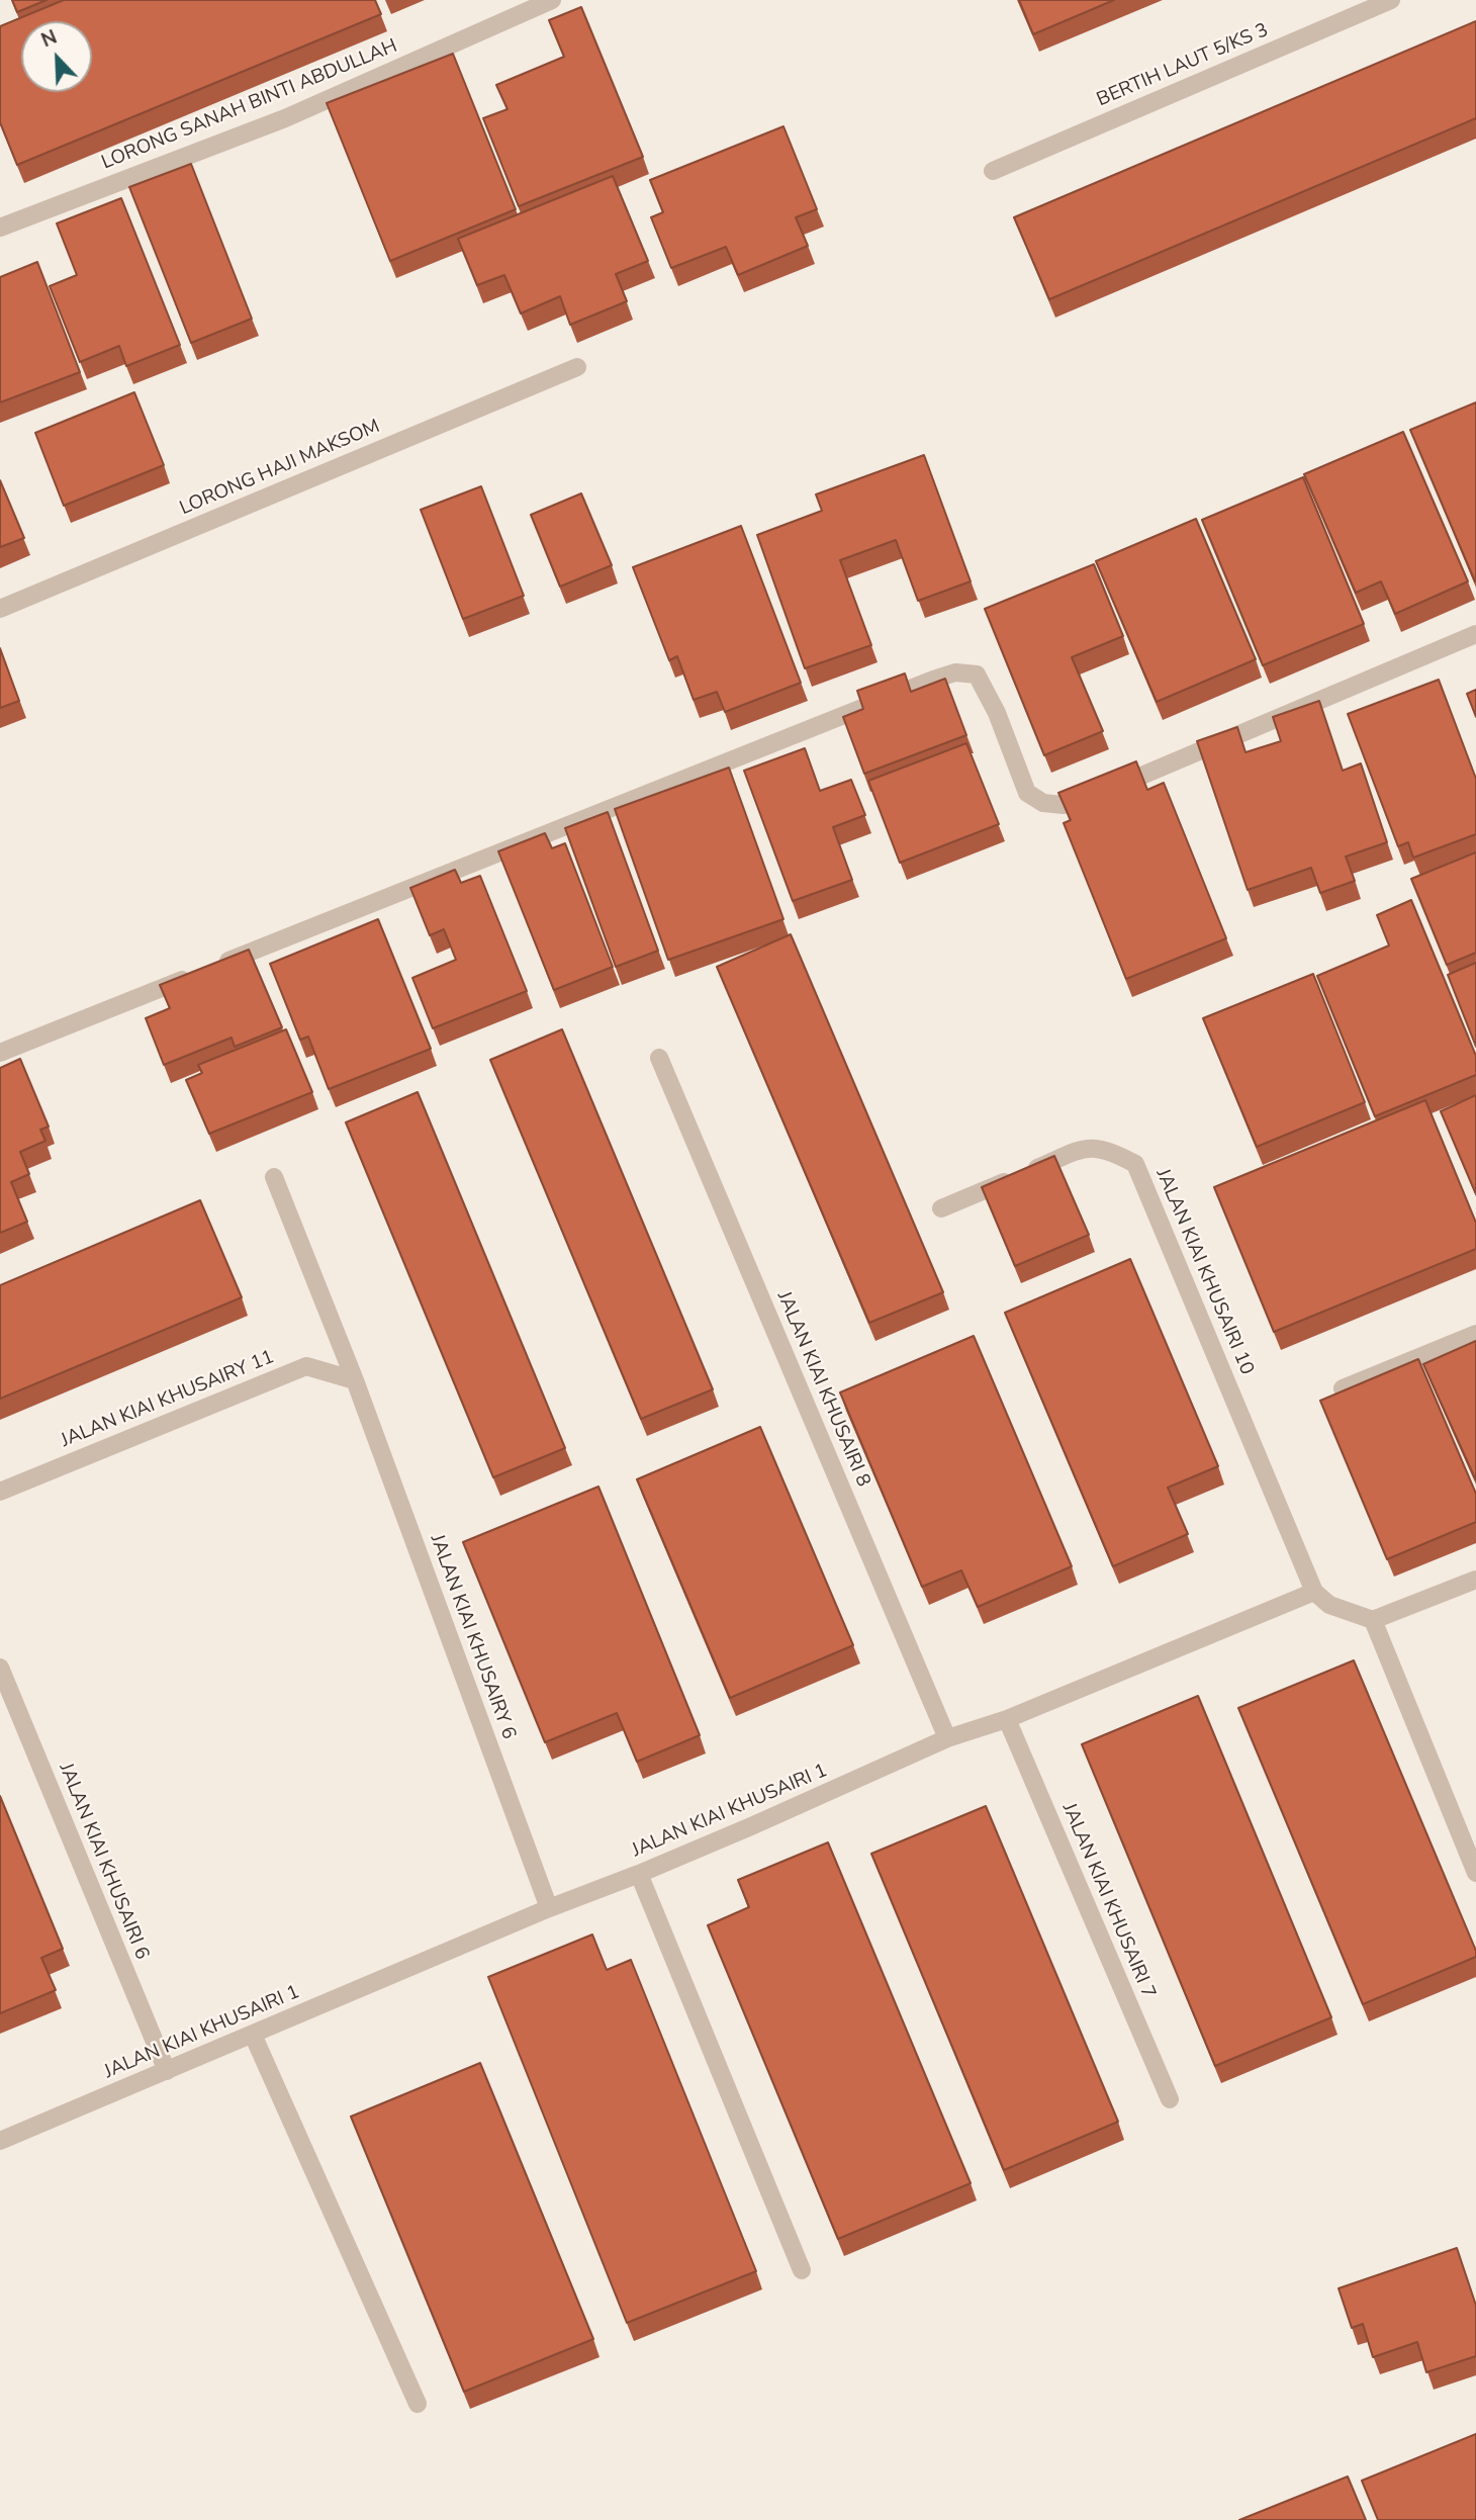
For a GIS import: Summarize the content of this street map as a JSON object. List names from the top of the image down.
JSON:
{
  "streets": {
    "street": [
      "BERTIH LAUT 5/KS 3",
      "LORONG SANAH BINTI ABDULLAH",
      "LORONG HAJI MAKSOM",
      "JALAN KIAI KHUSAIRI 10",
      "JALAN KIAI KHUSAIRI 8",
      "JALAN KIAI KHUSAIRY 11",
      "JALAN KIAI KHUSAIRY 6",
      "JALAN KIAI KHUSAIRI 1",
      "JALAN KIAI KHUSAIRI 6",
      "JALAN KIAI KHUSAIRI 7"
    ]
  },
  "crossings": [
    ["JALAN KIAI KHUSAIRI 10", "JALAN KIAI KHUSAIRI 1"],
    ["JALAN KIAI KHUSAIRI 8", "JALAN KIAI KHUSAIRI 1"],
    ["JALAN KIAI KHUSAIRY 11", "JALAN KIAI KHUSAIRY 6"],
    ["JALAN KIAI KHUSAIRY 6", "JALAN KIAI KHUSAIRI 1"],
    ["JALAN KIAI KHUSAIRI 1", "JALAN KIAI KHUSAIRI 6"],
    ["JALAN KIAI KHUSAIRI 1", "JALAN KIAI KHUSAIRI 7"]
  ],
  "north": "top left"
}
